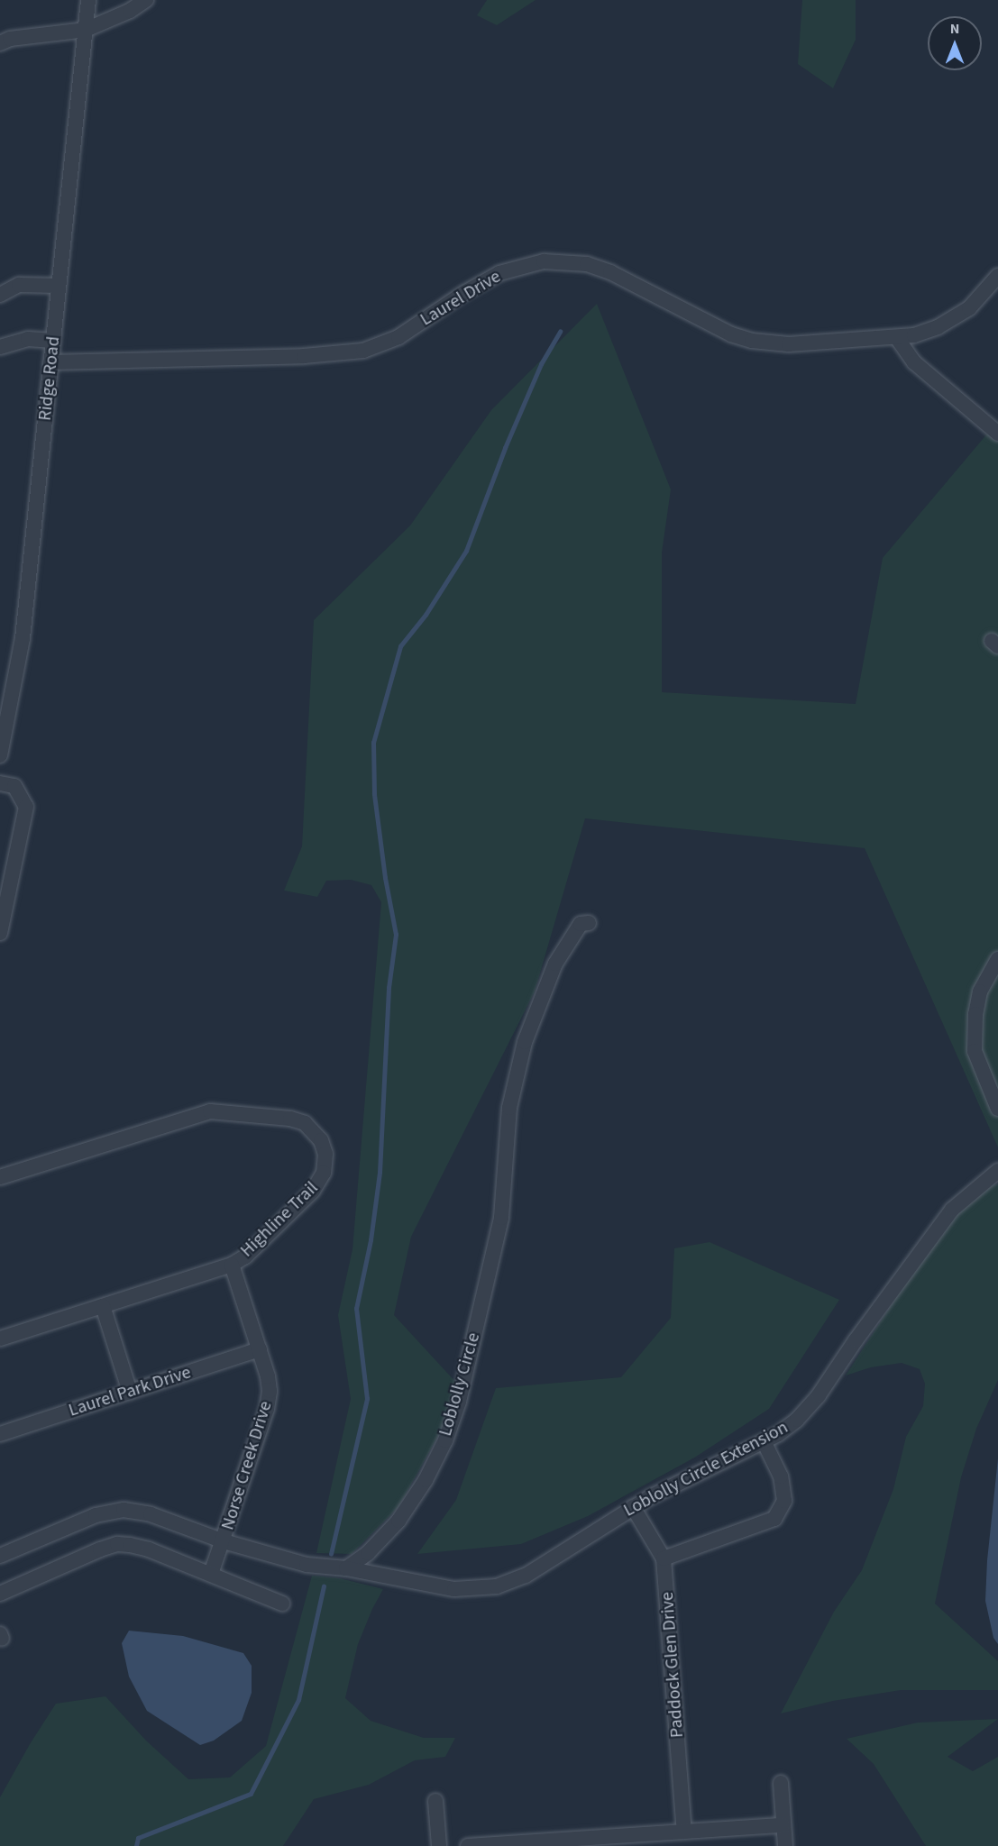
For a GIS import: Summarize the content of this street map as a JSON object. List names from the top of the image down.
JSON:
{
  "streets": {
    "street": [
      "Laurel Drive",
      "Ridge Road",
      "Highline Trail",
      "Loblolly Circle",
      "Laurel Park Drive",
      "Norse Creek Drive",
      "Loblolly Circle Extension",
      "Paddock Glen Drive"
    ]
  },
  "crossings": [
    ["Laurel Drive", "Ridge Road"],
    ["Highline Trail", "Norse Creek Drive"],
    ["Loblolly Circle", "Loblolly Circle Extension"],
    ["Laurel Park Drive", "Norse Creek Drive"],
    ["Loblolly Circle Extension", "Paddock Glen Drive"]
  ],
  "north": "top"
}
